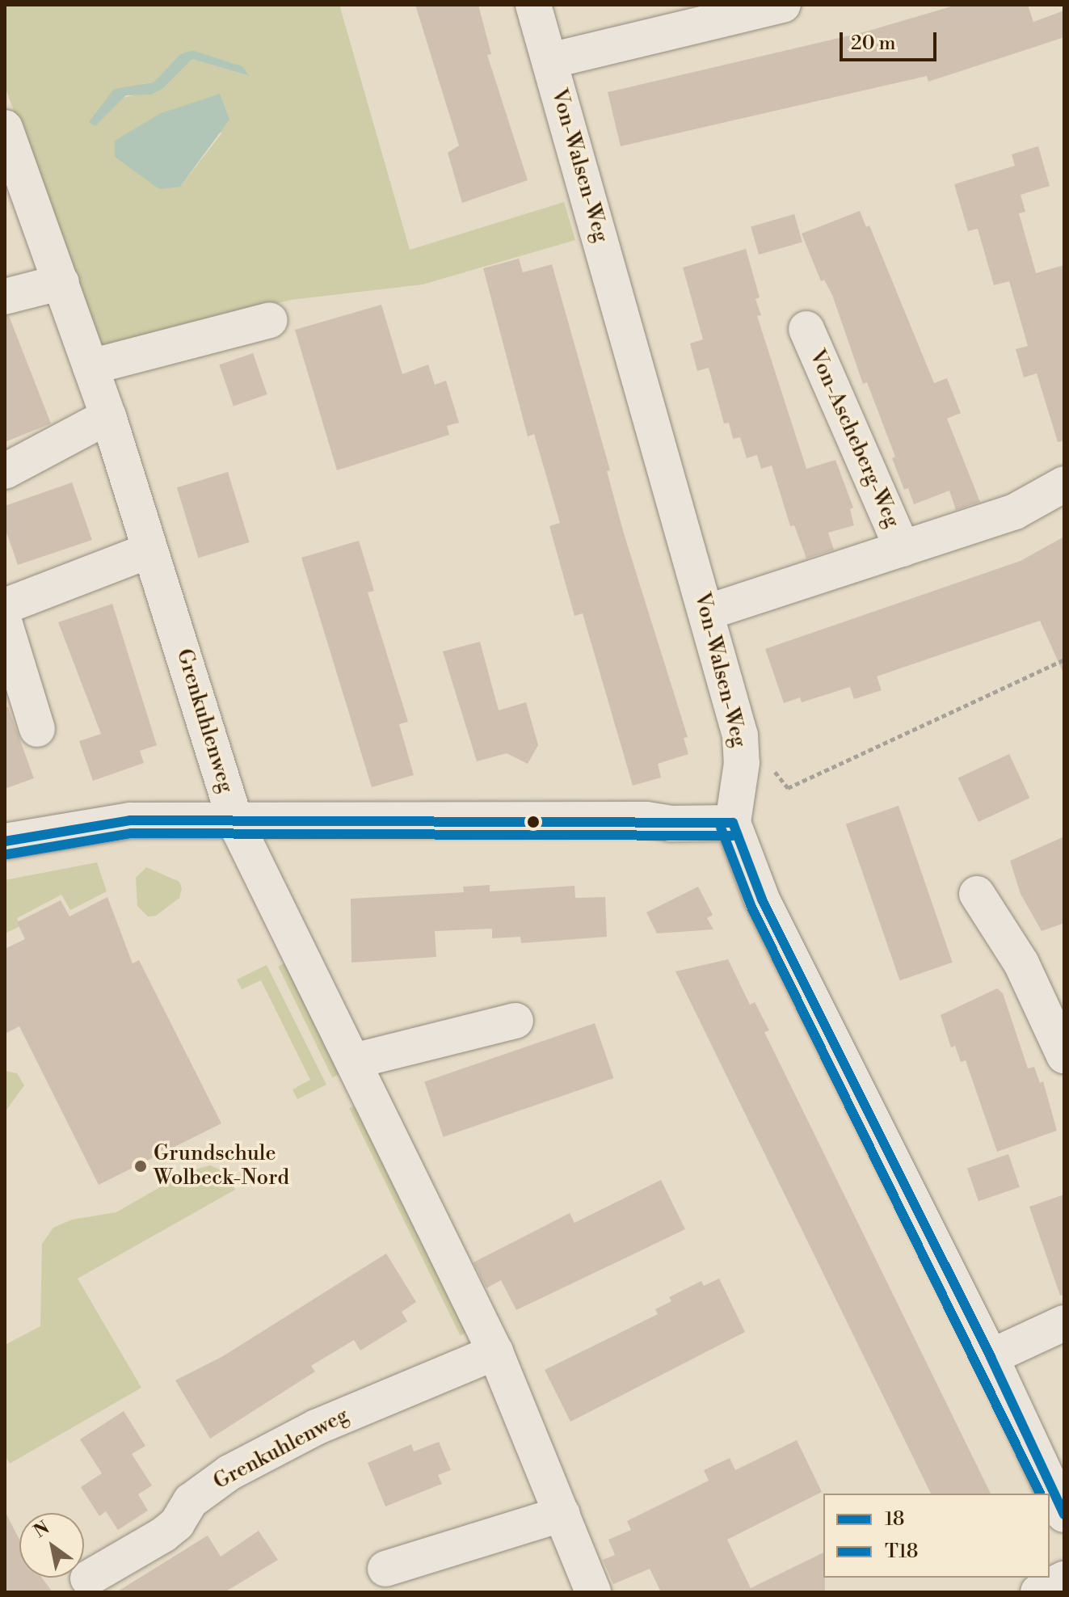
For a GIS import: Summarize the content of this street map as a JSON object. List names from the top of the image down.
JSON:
{
  "streets": {
    "street": ["Von-Walsen-Weg", "Von-Ascheberg-Weg", "Grenkuhlenweg"]
  },
  "crossings": [
    ["Von-Walsen-Weg", "Von-Ascheberg-Weg"]
  ],
  "places": ["Grundschule Wolbeck-Nord"],
  "lines": ["transit line 18", "transit line T18"],
  "legend": ["18", "T18"],
  "scale_bar": "20 m",
  "north": "top left"
}
